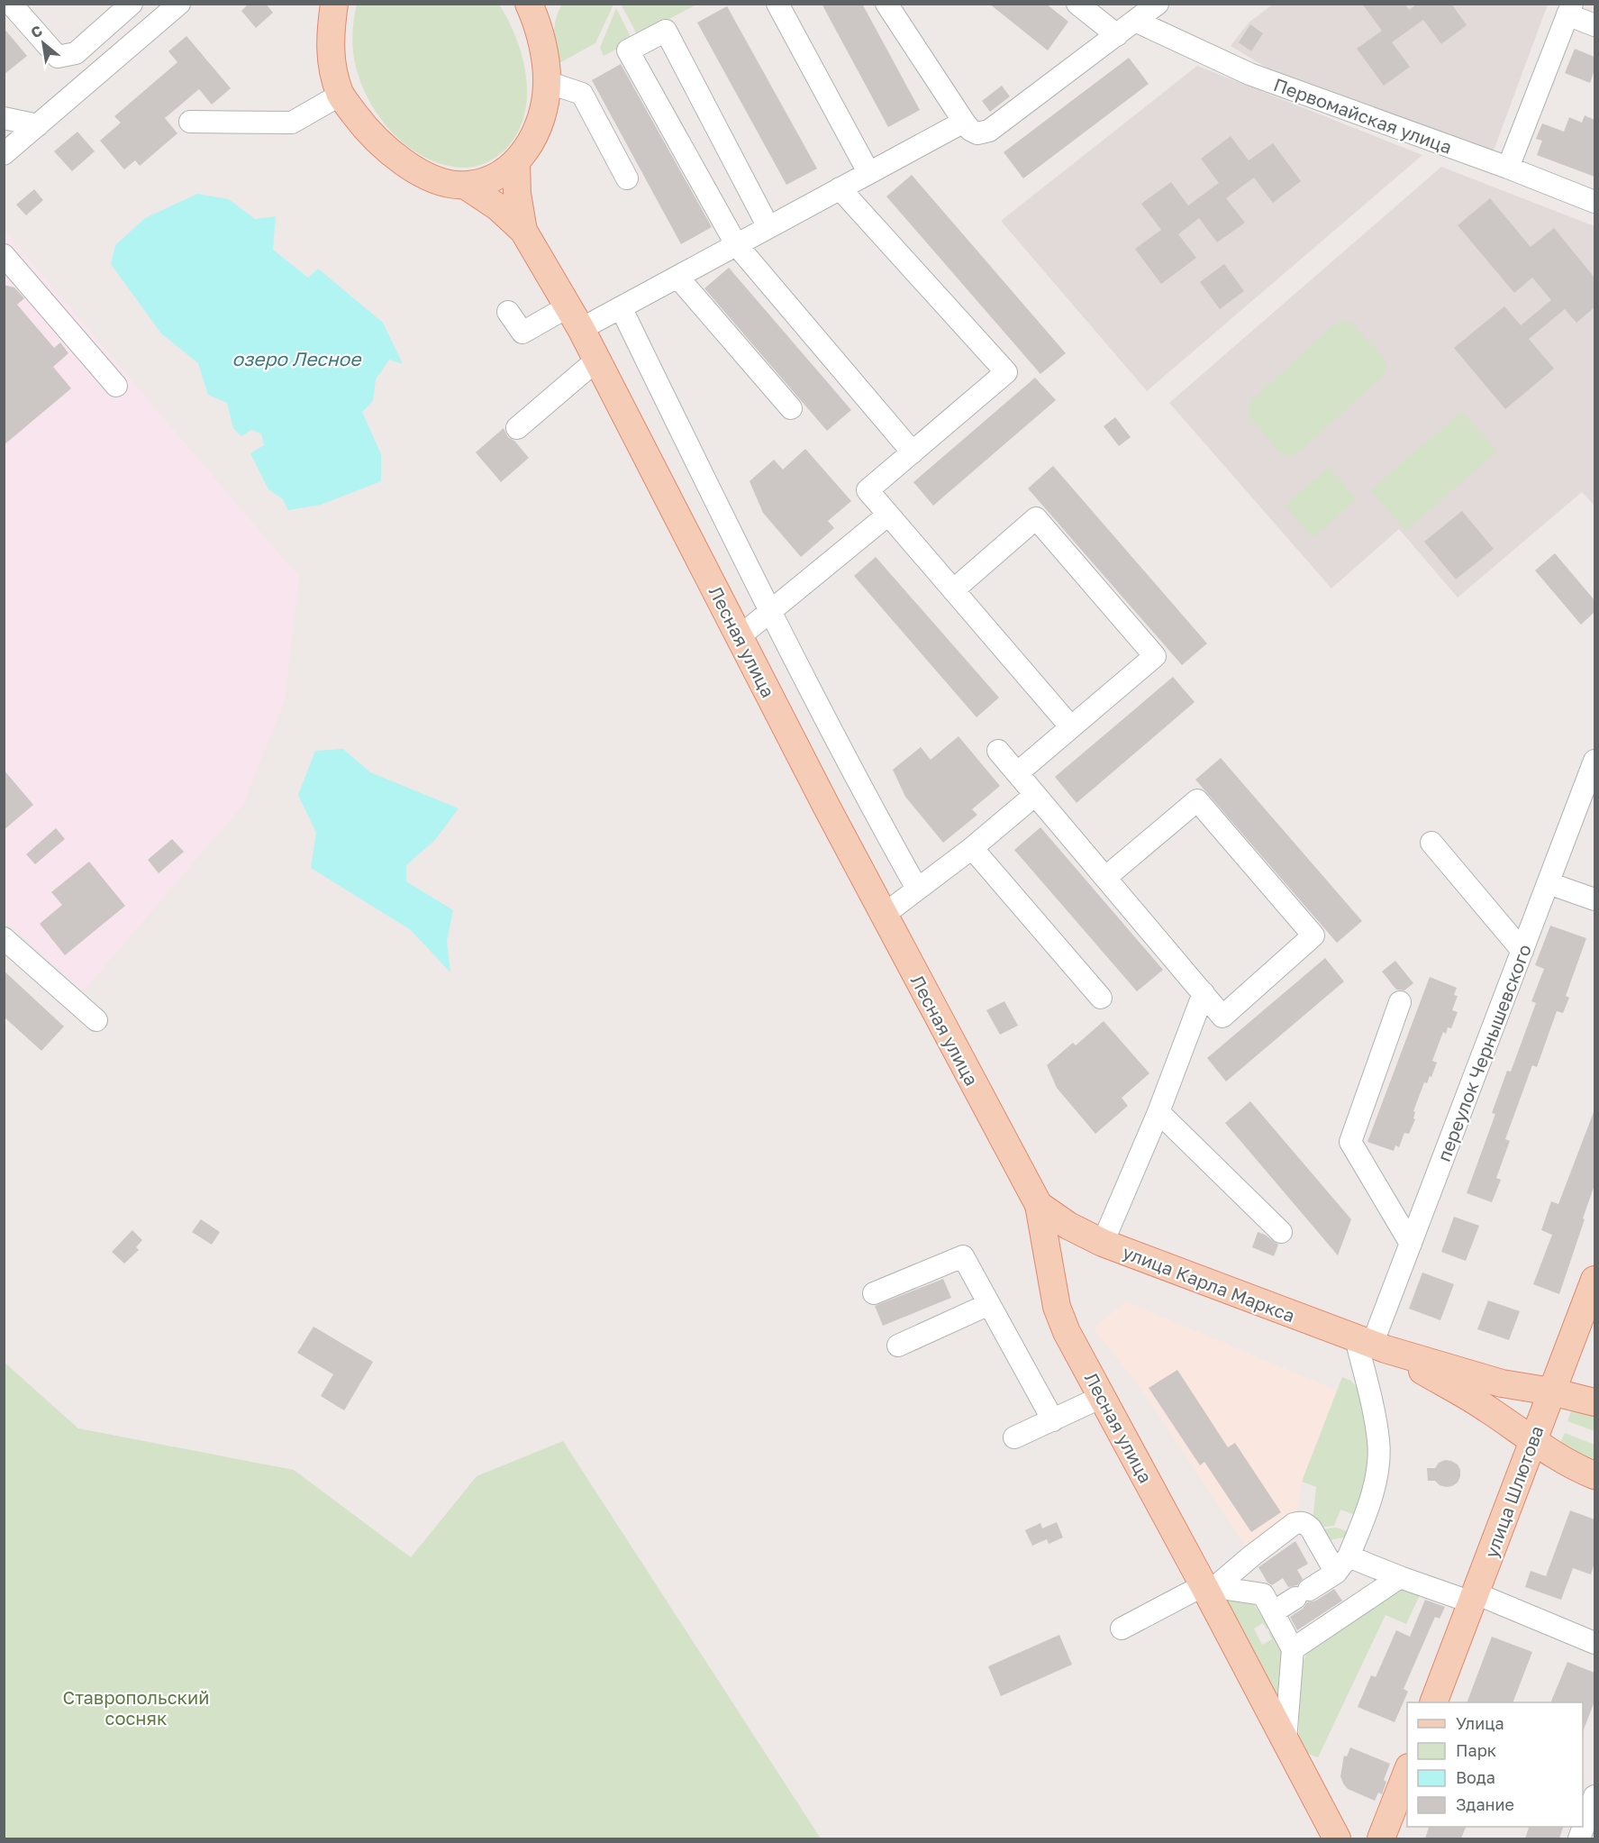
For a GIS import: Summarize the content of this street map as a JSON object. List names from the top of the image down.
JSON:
{
  "streets": {
    "main road": ["Лесная улица", "улица Карла Маркса", "улица Шлютова"],
    "street": ["Первомайская улица", "переулок Чернышевского"]
  },
  "crossings": [
    ["Лесная улица", "улица Карла Маркса"],
    ["переулок Чернышевского", "улица Карла Маркса"],
    ["улица Карла Маркса", "улица Шлютова"]
  ],
  "water": ["озеро Лесное"],
  "parks": ["Ставропольский сосняк"],
  "legend": [
    "Улица",
    "Парк",
    "Вода",
    "Здание"
  ],
  "north": "top left"
}
